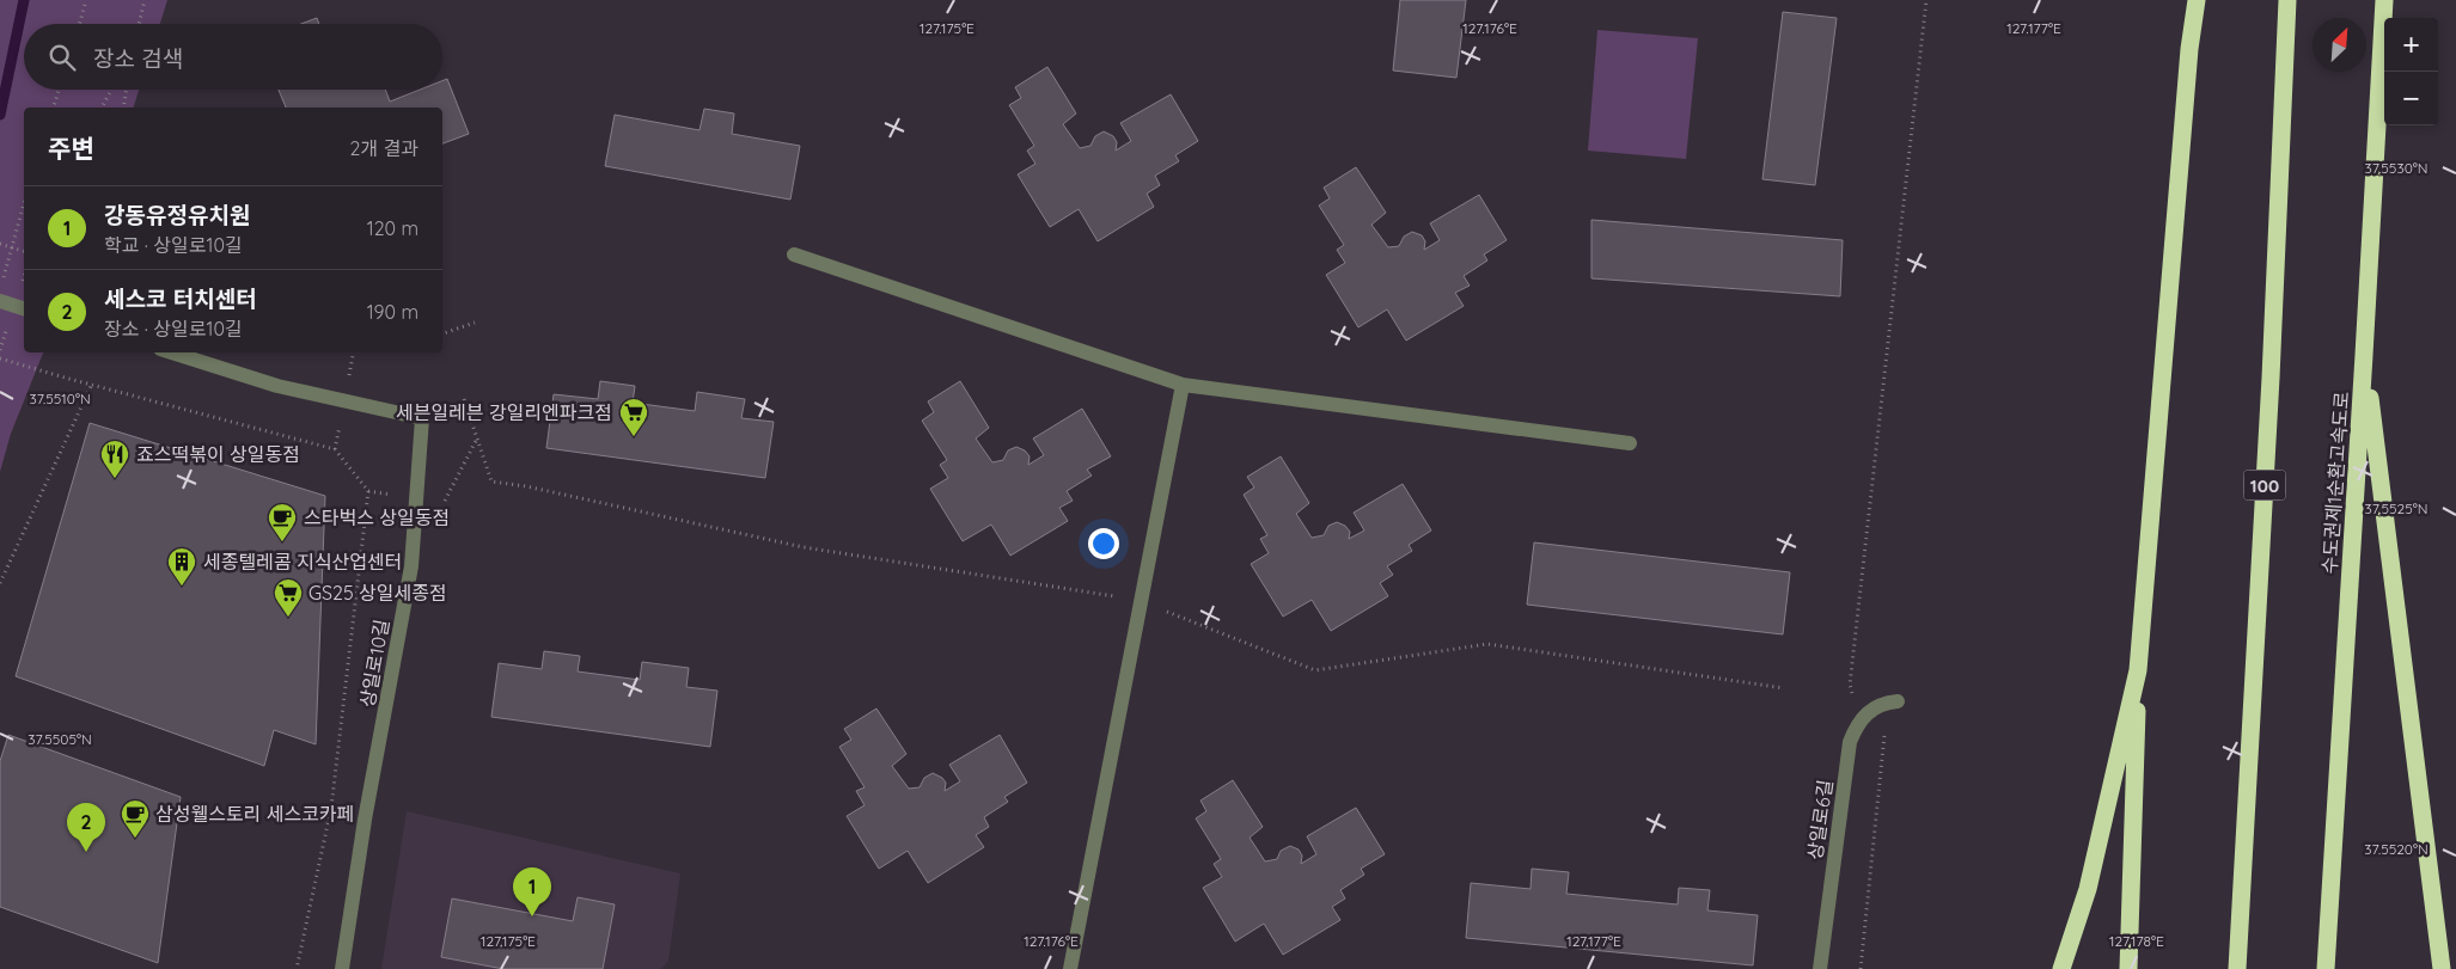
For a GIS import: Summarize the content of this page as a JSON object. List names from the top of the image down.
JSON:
{
  "streets": {
    "highway": ["수도권제1순환고속도로", "100"],
    "street": ["상일로10길", "상일로6길"]
  },
  "places": {
    "supermarket": ["세븐일레븐 강일리엔파크점", "GS25 상일세종점"],
    "restaurant": ["죠스떡볶이 상일동점"],
    "cafe": ["스타벅스 상일동점", "삼성웰스토리 세스코카페"],
    "building": ["세종텔레콤 지식산업센터"]
  },
  "north": "top right",
  "page": {
    "map_buttons": ["+", "−"],
    "search": "장소 검색",
    "heading": ["주변", "2개 결과"],
    "list": [
      {
        "mark": "1",
        "name": "강동유정유치원",
        "note": "학교 · 상일로10길",
        "value": "120 m"
      },
      {
        "mark": "2",
        "name": "세스코 터치센터",
        "note": "장소 · 상일로10길",
        "value": "190 m"
      }
    ],
    "pins": ["2", "1"]
  },
  "coordinates": [
    "127.175°E",
    "127.176°E",
    "127.177°E",
    "37.5530°N",
    "37.5510°N",
    "37.5525°N",
    "37.5505°N",
    "37.5520°N",
    "127.178°E"
  ]
}
